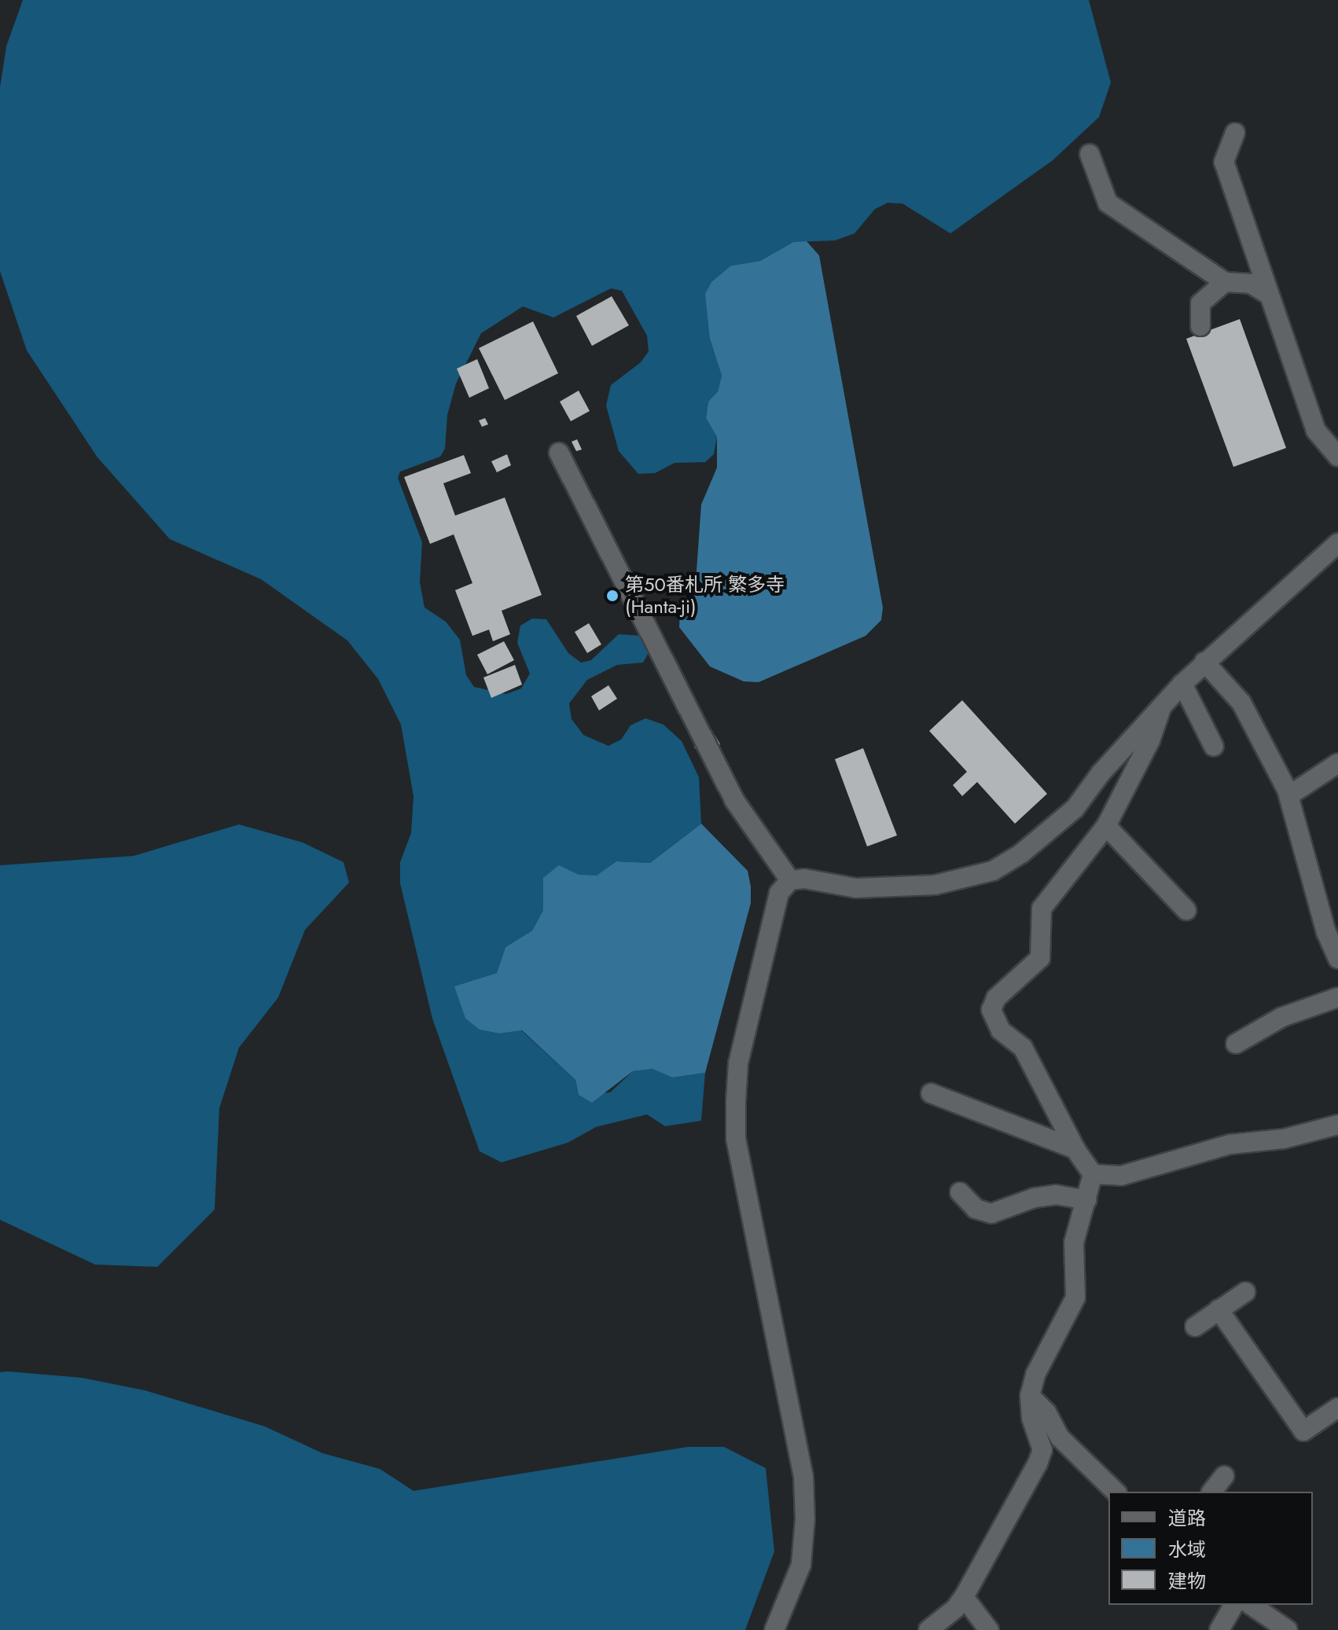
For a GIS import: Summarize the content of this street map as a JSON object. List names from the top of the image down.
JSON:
{
  "places": ["第50番札所 繁多寺 (Hanta-ji)"],
  "legend": ["道路", "水域", "建物"]
}
